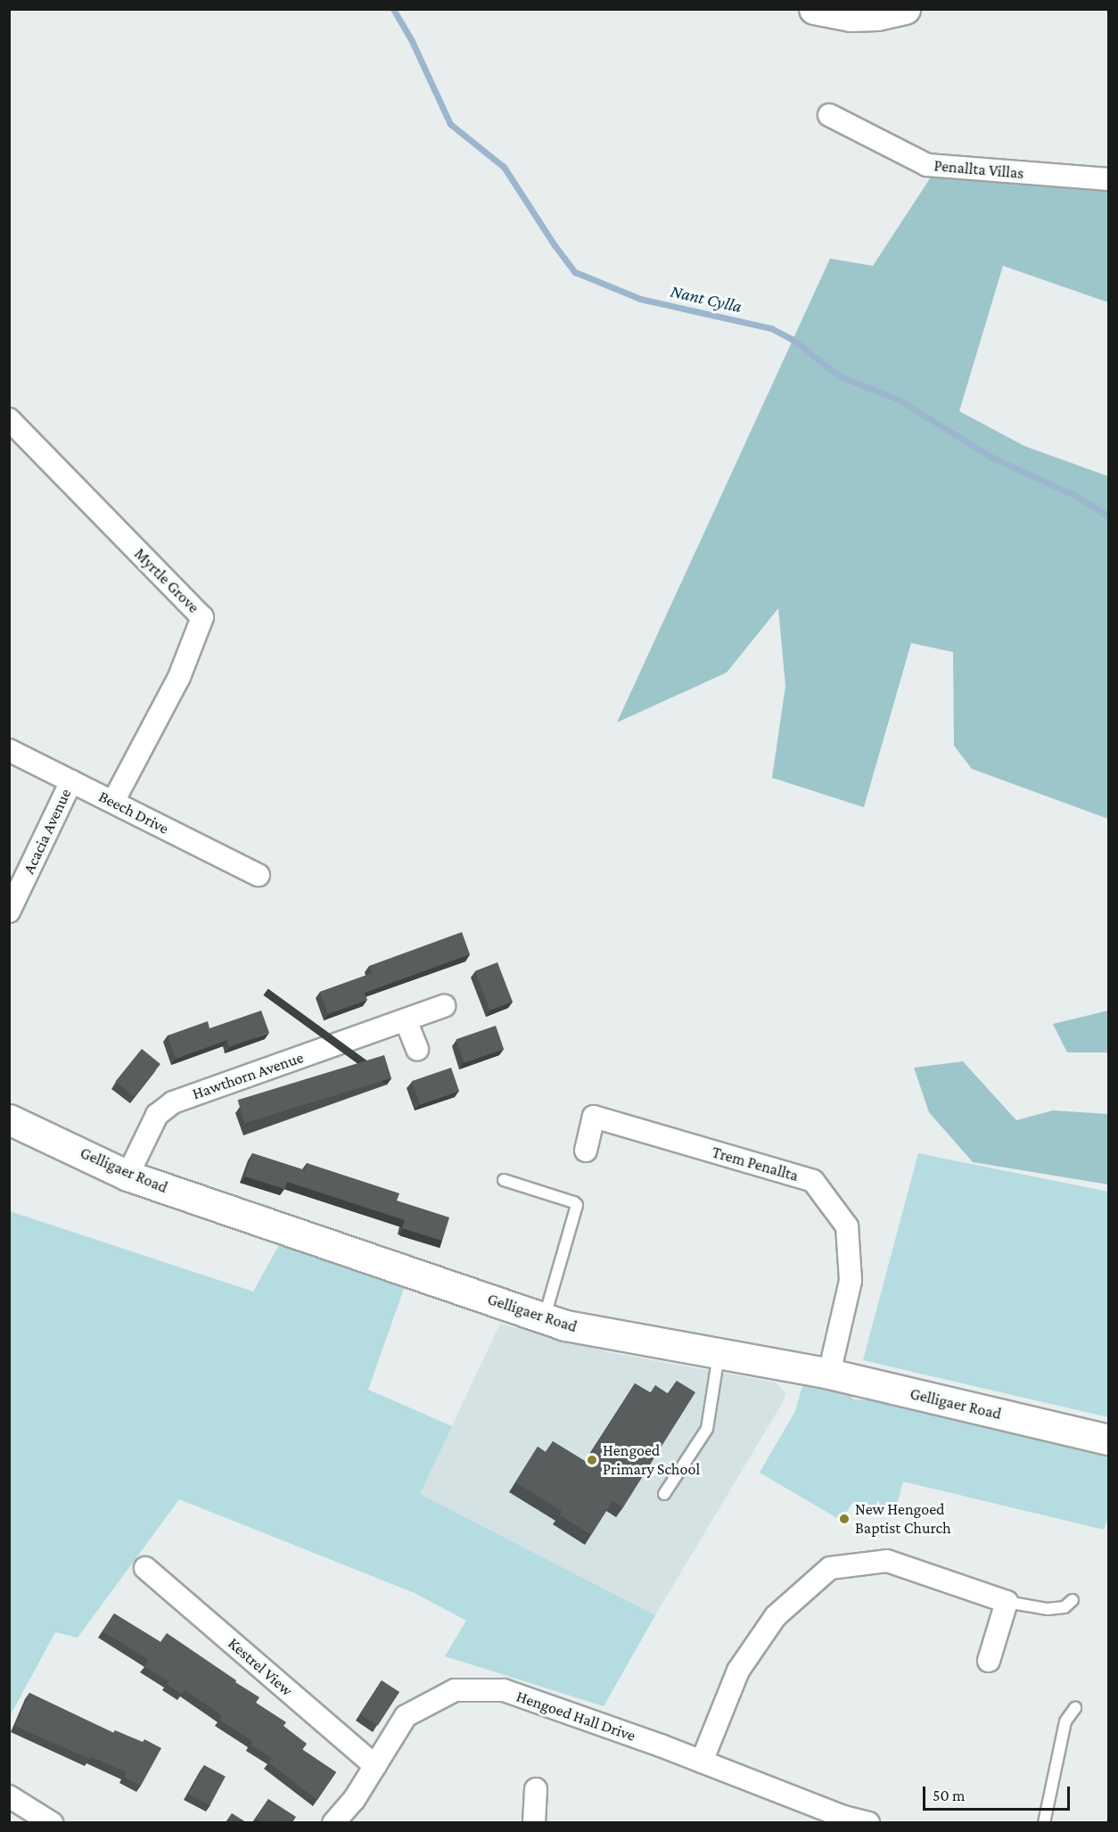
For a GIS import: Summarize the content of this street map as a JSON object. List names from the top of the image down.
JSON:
{
  "streets": {
    "street": [
      "Penallta Villas",
      "Myrtle Grove",
      "Beech Drive",
      "Acacia Avenue",
      "Hawthorn Avenue",
      "Trem Penallta",
      "Gelligaer Road",
      "Kestrel View",
      "Hengoed Hall Drive"
    ]
  },
  "crossings": [
    ["Myrtle Grove", "Beech Drive"],
    ["Beech Drive", "Acacia Avenue"],
    ["Hawthorn Avenue", "Gelligaer Road"],
    ["Trem Penallta", "Gelligaer Road"],
    ["Kestrel View", "Hengoed Hall Drive"]
  ],
  "water": ["Nant Cylla"],
  "places": ["Hengoed Primary School", "New Hengoed Baptist Church"],
  "scale_bar": "50 m"
}
